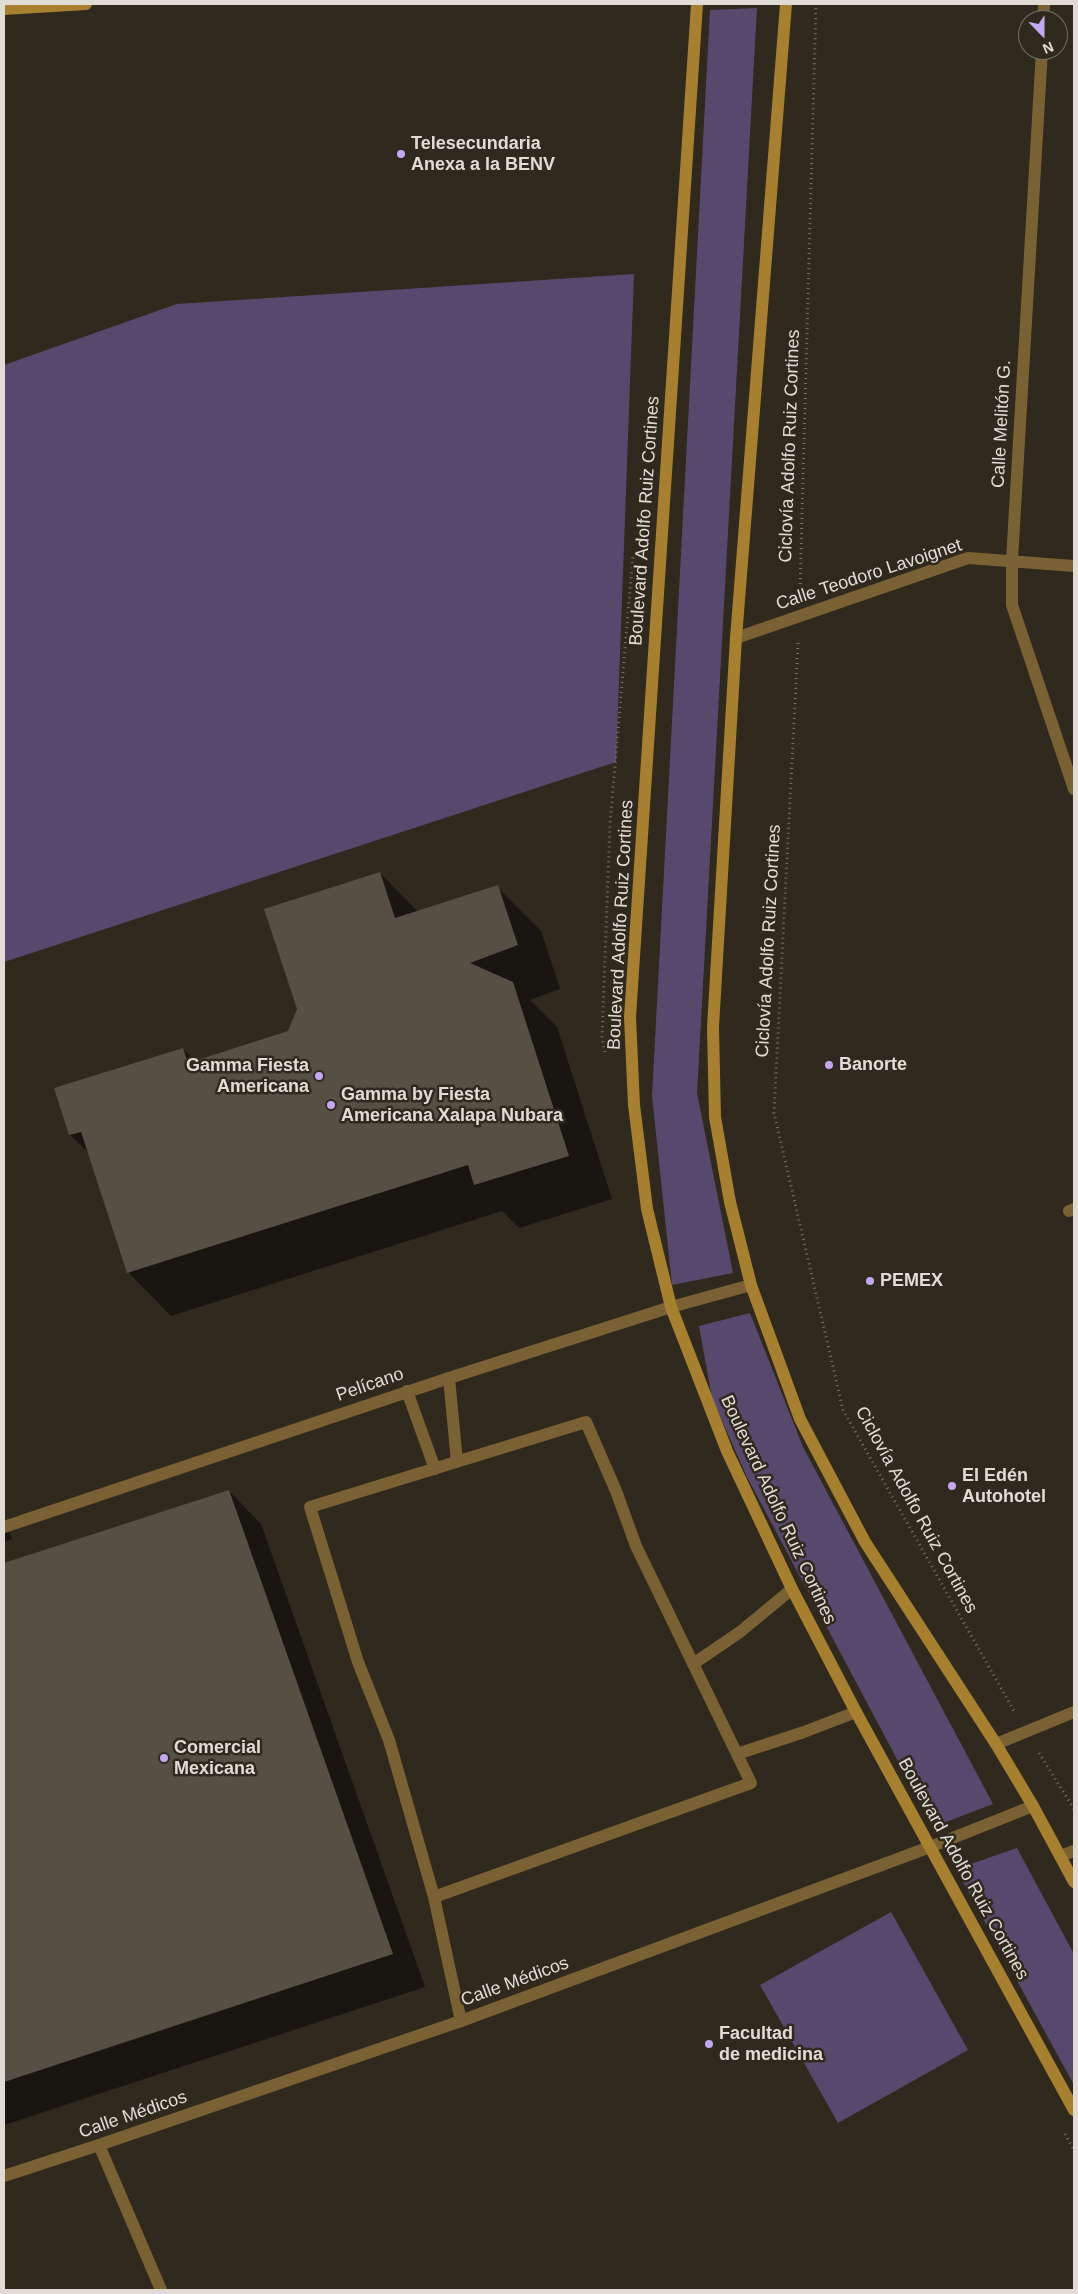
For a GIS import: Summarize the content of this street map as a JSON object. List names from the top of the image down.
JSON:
{
  "streets": {
    "main road": ["Boulevard Adolfo Ruiz Cortines"],
    "street": [
      "Calle Melitón G.",
      "Calle Teodoro Lavoignet",
      "Pelícano",
      "Calle Médicos"
    ],
    "path": ["Ciclovía Adolfo Ruiz Cortines"]
  },
  "crossings": [
    ["Calle Melitón G.", "Calle Teodoro Lavoignet"],
    ["Ciclovía Adolfo Ruiz Cortines", "Calle Teodoro Lavoignet"],
    ["Boulevard Adolfo Ruiz Cortines", "Pelícano"],
    ["Boulevard Adolfo Ruiz Cortines", "Calle Médicos"]
  ],
  "places": [
    "Telesecundaria Anexa a la BENV",
    "Banorte",
    "Gamma Fiesta Americana",
    "Gamma by Fiesta Americana Xalapa Nubara",
    "PEMEX",
    "El Edén Autohotel",
    "Comercial Mexicana",
    "Facultad de medicina"
  ],
  "north": "bottom"
}
